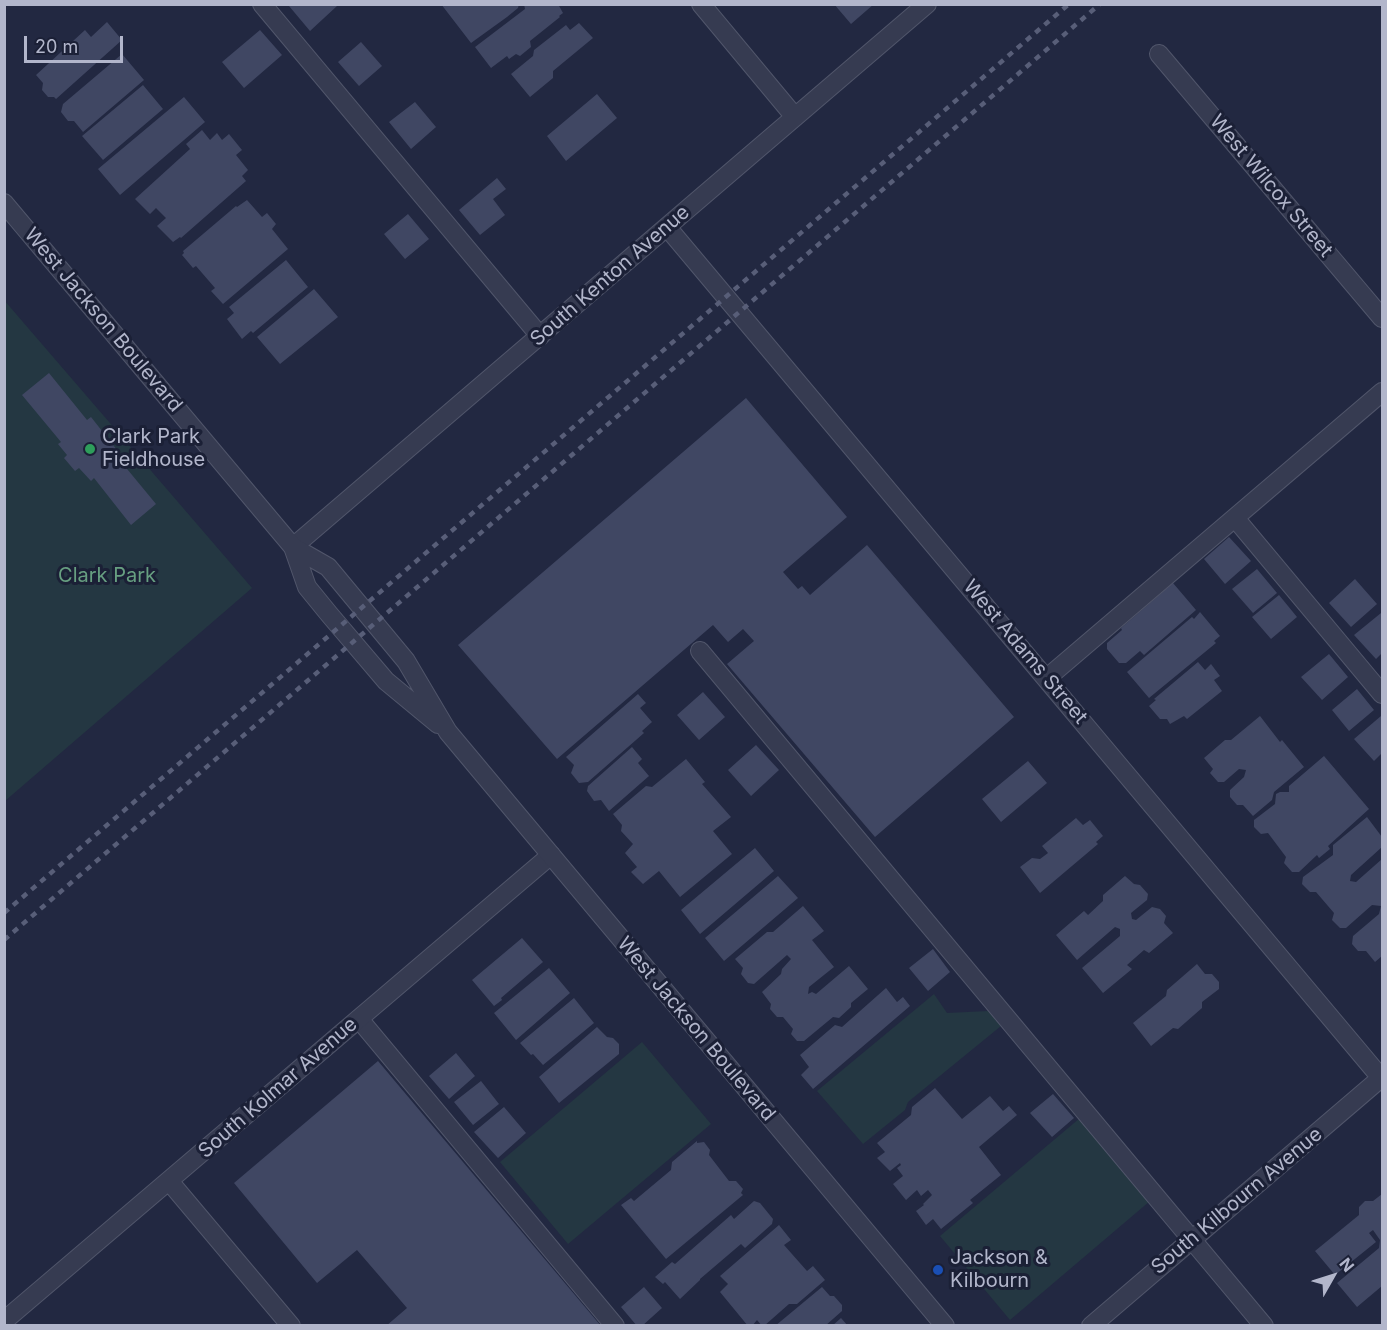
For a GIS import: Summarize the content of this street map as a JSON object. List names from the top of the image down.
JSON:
{
  "streets": {
    "street": [
      "West Wilcox Street",
      "South Kenton Avenue",
      "West Jackson Boulevard",
      "West Adams Street",
      "South Kolmar Avenue",
      "South Kilbourn Avenue"
    ]
  },
  "crossings": [
    ["South Kenton Avenue", "West Jackson Boulevard"],
    ["South Kenton Avenue", "West Adams Street"],
    ["West Jackson Boulevard", "South Kolmar Avenue"],
    ["West Adams Street", "South Kilbourn Avenue"]
  ],
  "parks": ["Clark Park"],
  "places": ["Clark Park Fieldhouse", "Jackson & Kilbourn"],
  "scale_bar": "20 m",
  "north": "top right"
}
